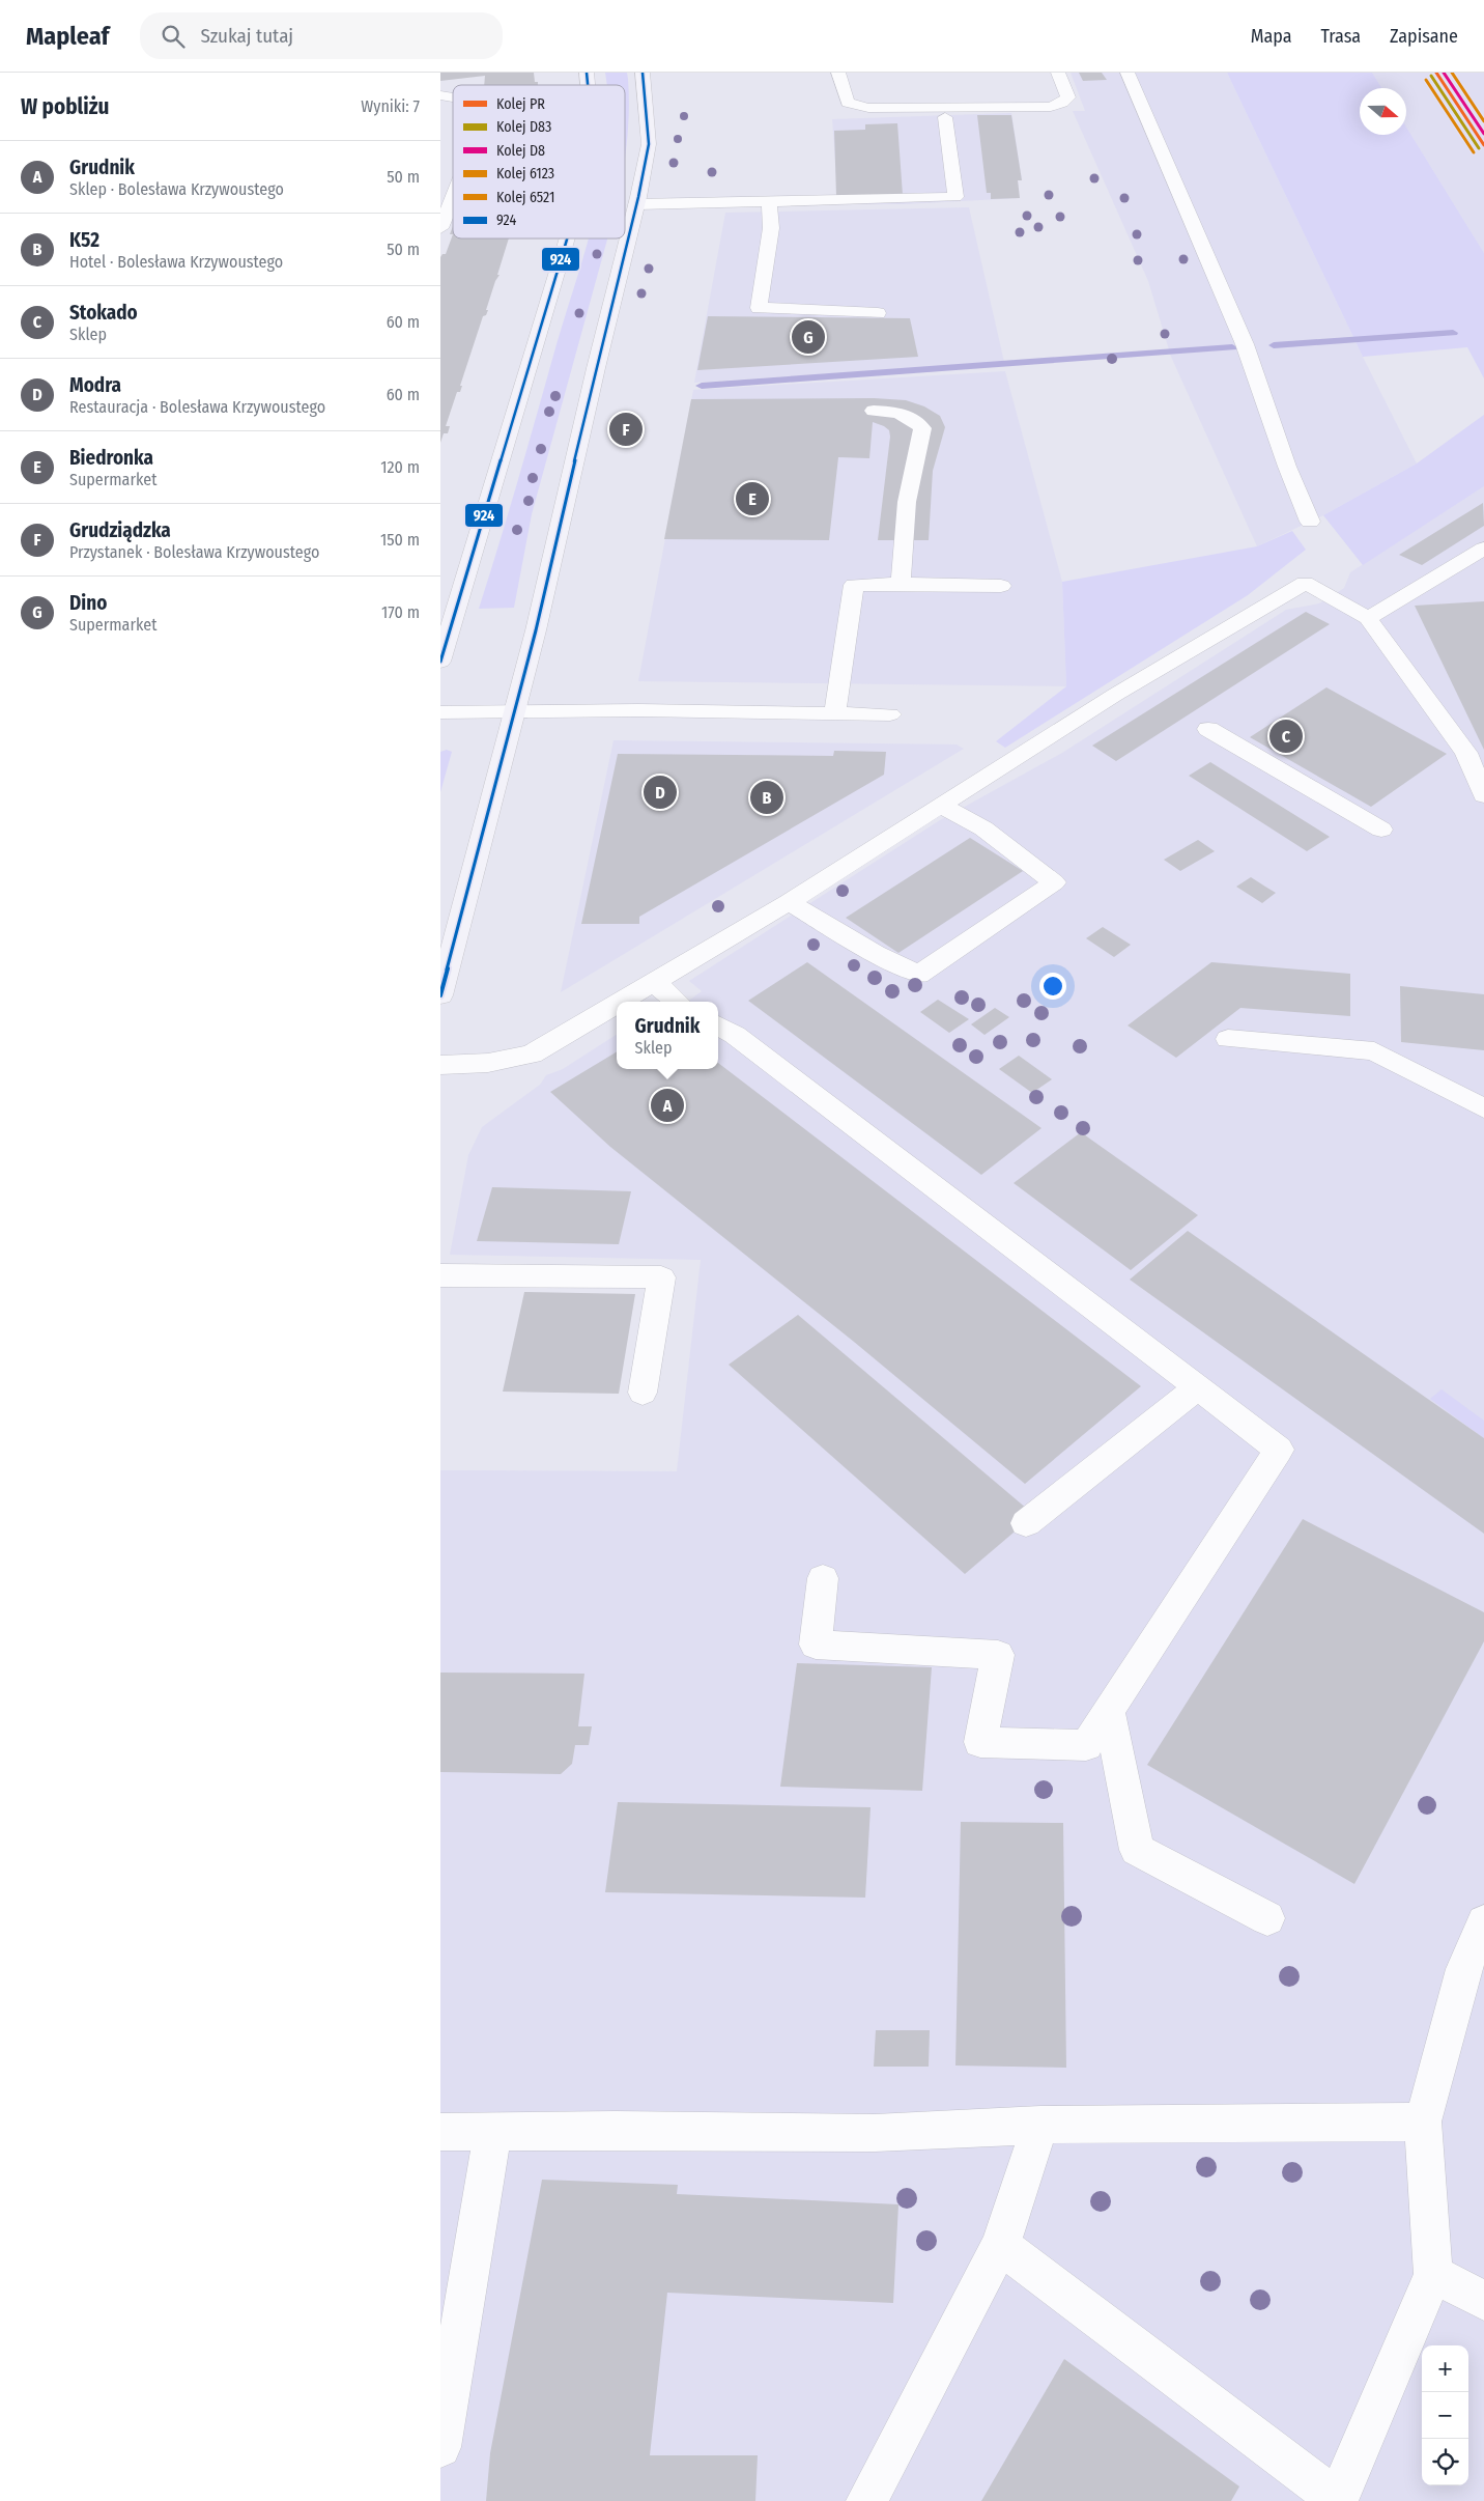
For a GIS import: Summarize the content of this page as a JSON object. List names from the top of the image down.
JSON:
{
  "lines": [
    "rail line PR",
    "rail line D8",
    "rail line 6521",
    "transit line 924",
    "rail line D83",
    "rail line 6123"
  ],
  "legend": [
    "Kolej PR",
    "Kolej D83",
    "Kolej D8",
    "Kolej 6123",
    "Kolej 6521",
    "924"
  ],
  "north": "right",
  "page": {
    "header": "Mapleaf",
    "search": "Szukaj tutaj",
    "nav": ["Mapa", "Trasa", "Zapisane"],
    "heading": ["W pobliżu", "Wyniki: 7"],
    "list": [
      {
        "mark": "A",
        "name": "Grudnik",
        "note": "Sklep · Bolesława Krzywoustego",
        "value": "50 m"
      },
      {
        "mark": "B",
        "name": "K52",
        "note": "Hotel · Bolesława Krzywoustego",
        "value": "50 m"
      },
      {
        "mark": "C",
        "name": "Stokado",
        "note": "Sklep",
        "value": "60 m"
      },
      {
        "mark": "D",
        "name": "Modra",
        "note": "Restauracja · Bolesława Krzywoustego",
        "value": "60 m"
      },
      {
        "mark": "E",
        "name": "Biedronka",
        "note": "Supermarket",
        "value": "120 m"
      },
      {
        "mark": "F",
        "name": "Grudziądzka",
        "note": "Przystanek · Bolesława Krzywoustego",
        "value": "150 m"
      },
      {
        "mark": "G",
        "name": "Dino",
        "note": "Supermarket",
        "value": "170 m"
      }
    ],
    "pins": [
      "G",
      "F",
      "E",
      "C",
      "D",
      "B",
      "A"
    ],
    "popup": ["Grudnik", "Sklep"],
    "map_buttons": ["+", "−"]
  }
}
